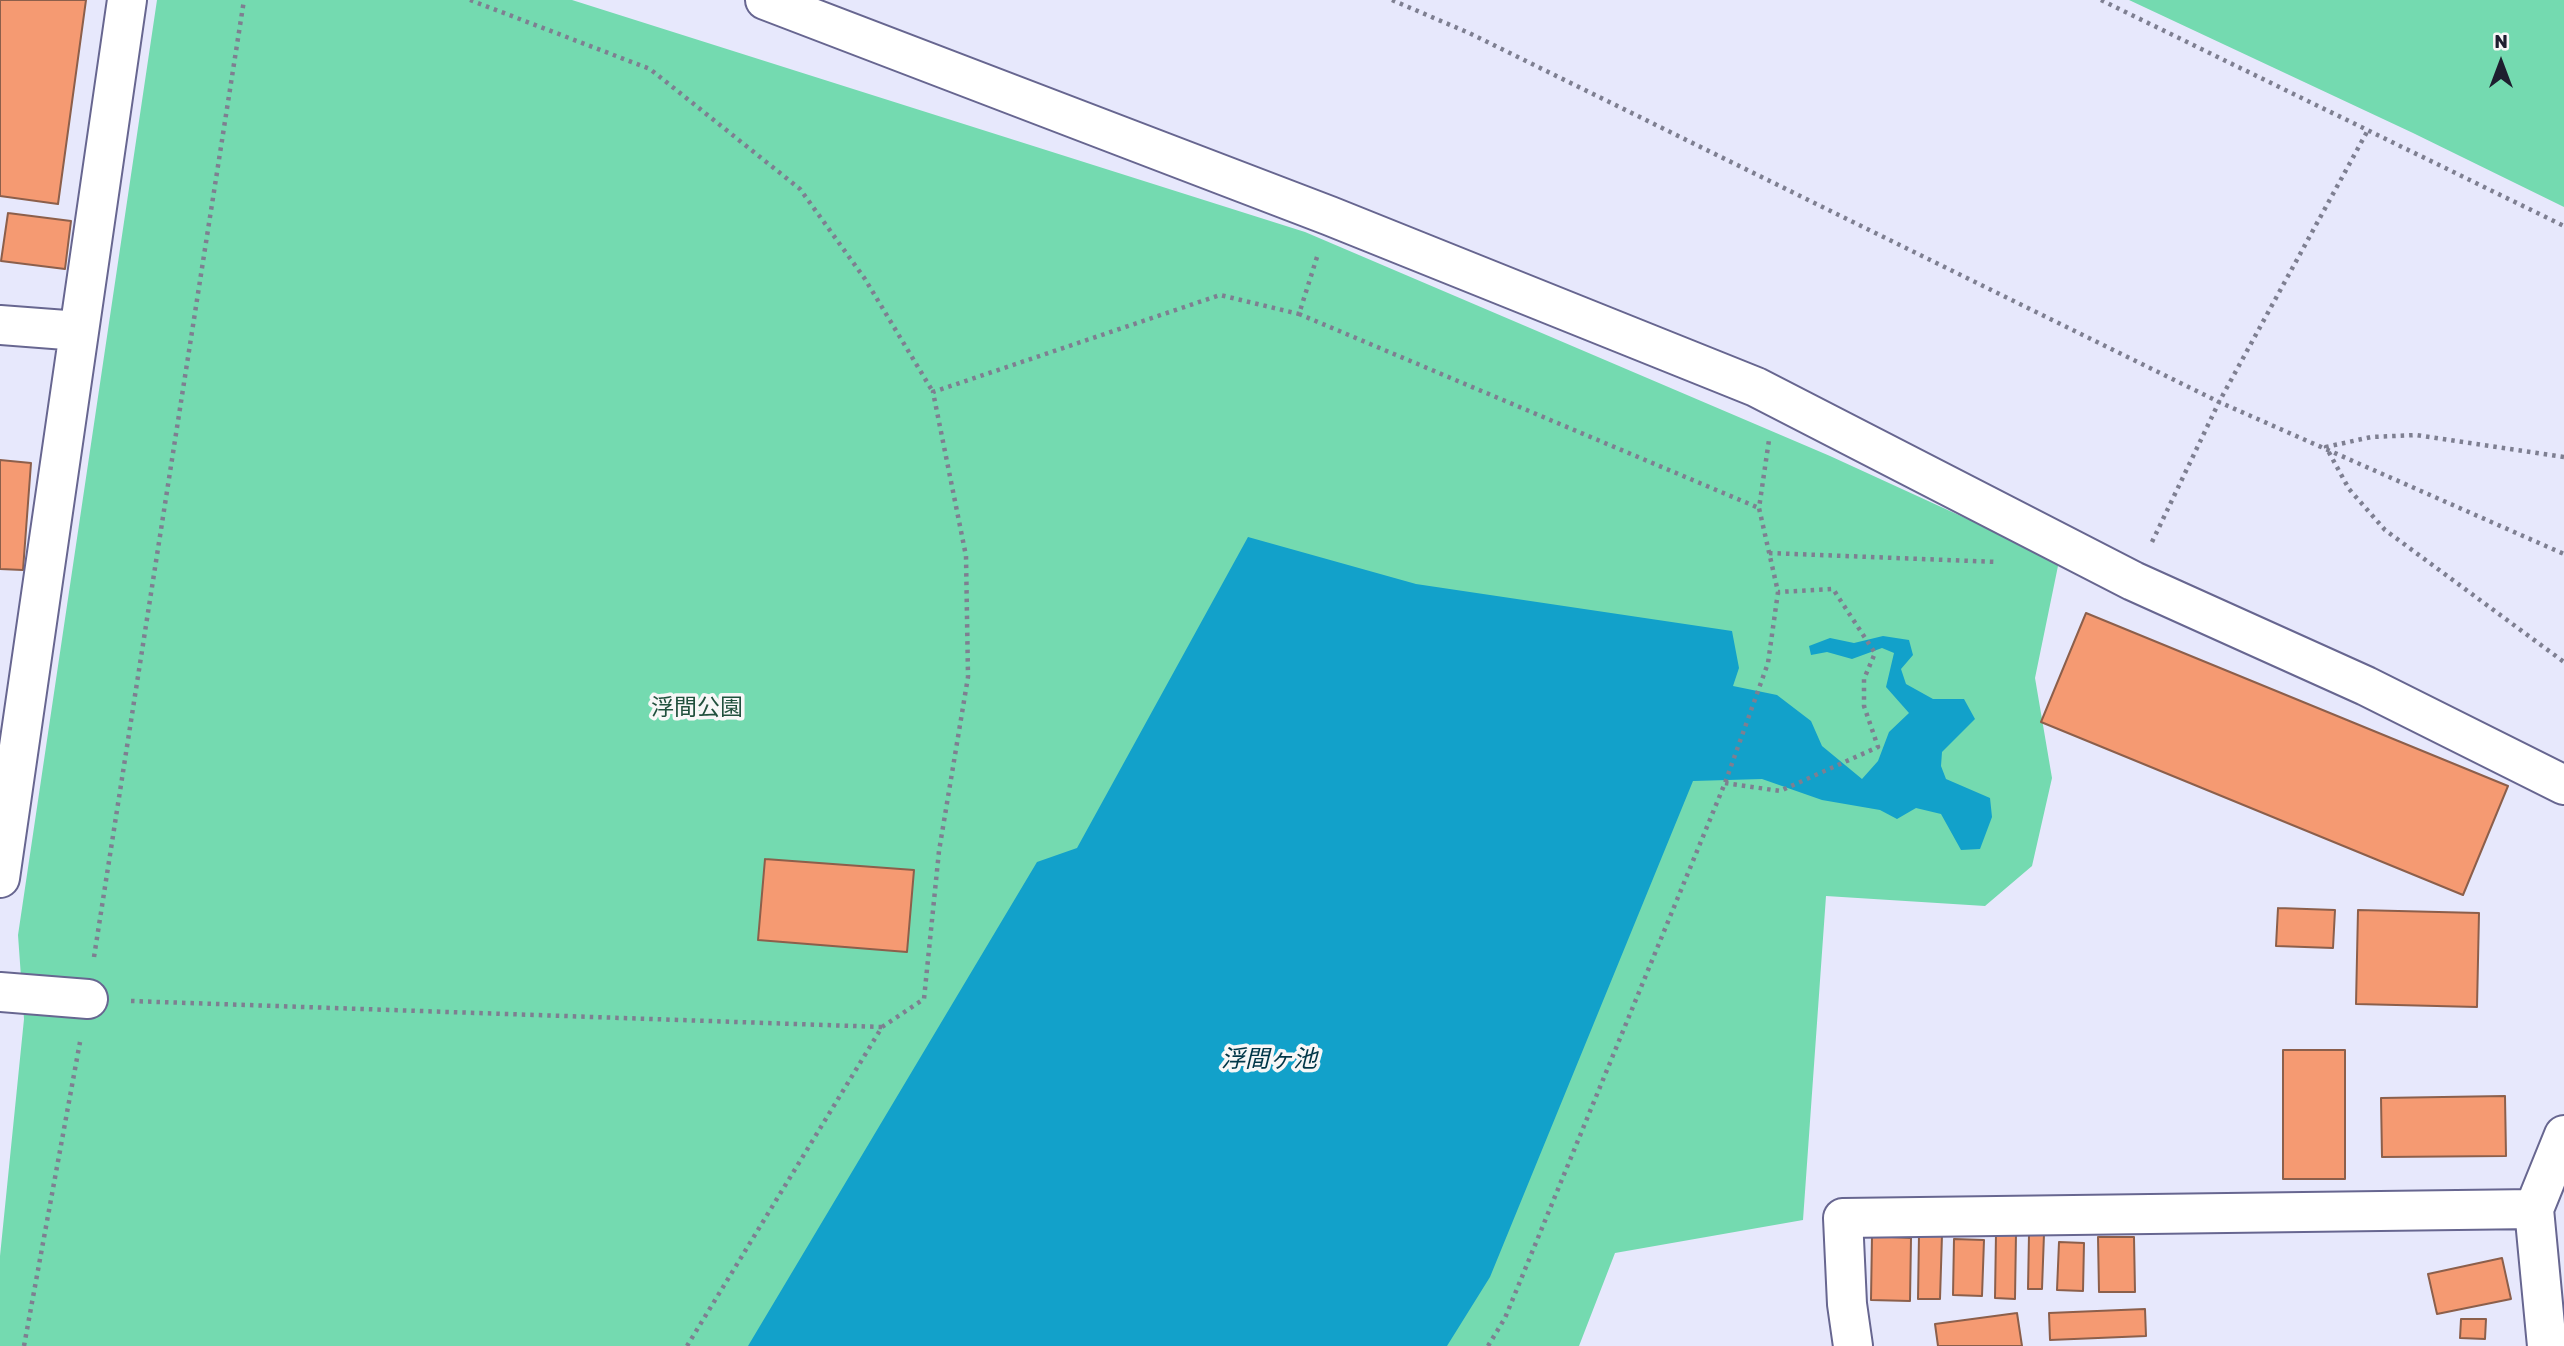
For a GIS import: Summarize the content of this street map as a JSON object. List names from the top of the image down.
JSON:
{
  "water": ["浮間ヶ池"],
  "parks": ["浮間公園"],
  "north": "top"
}
